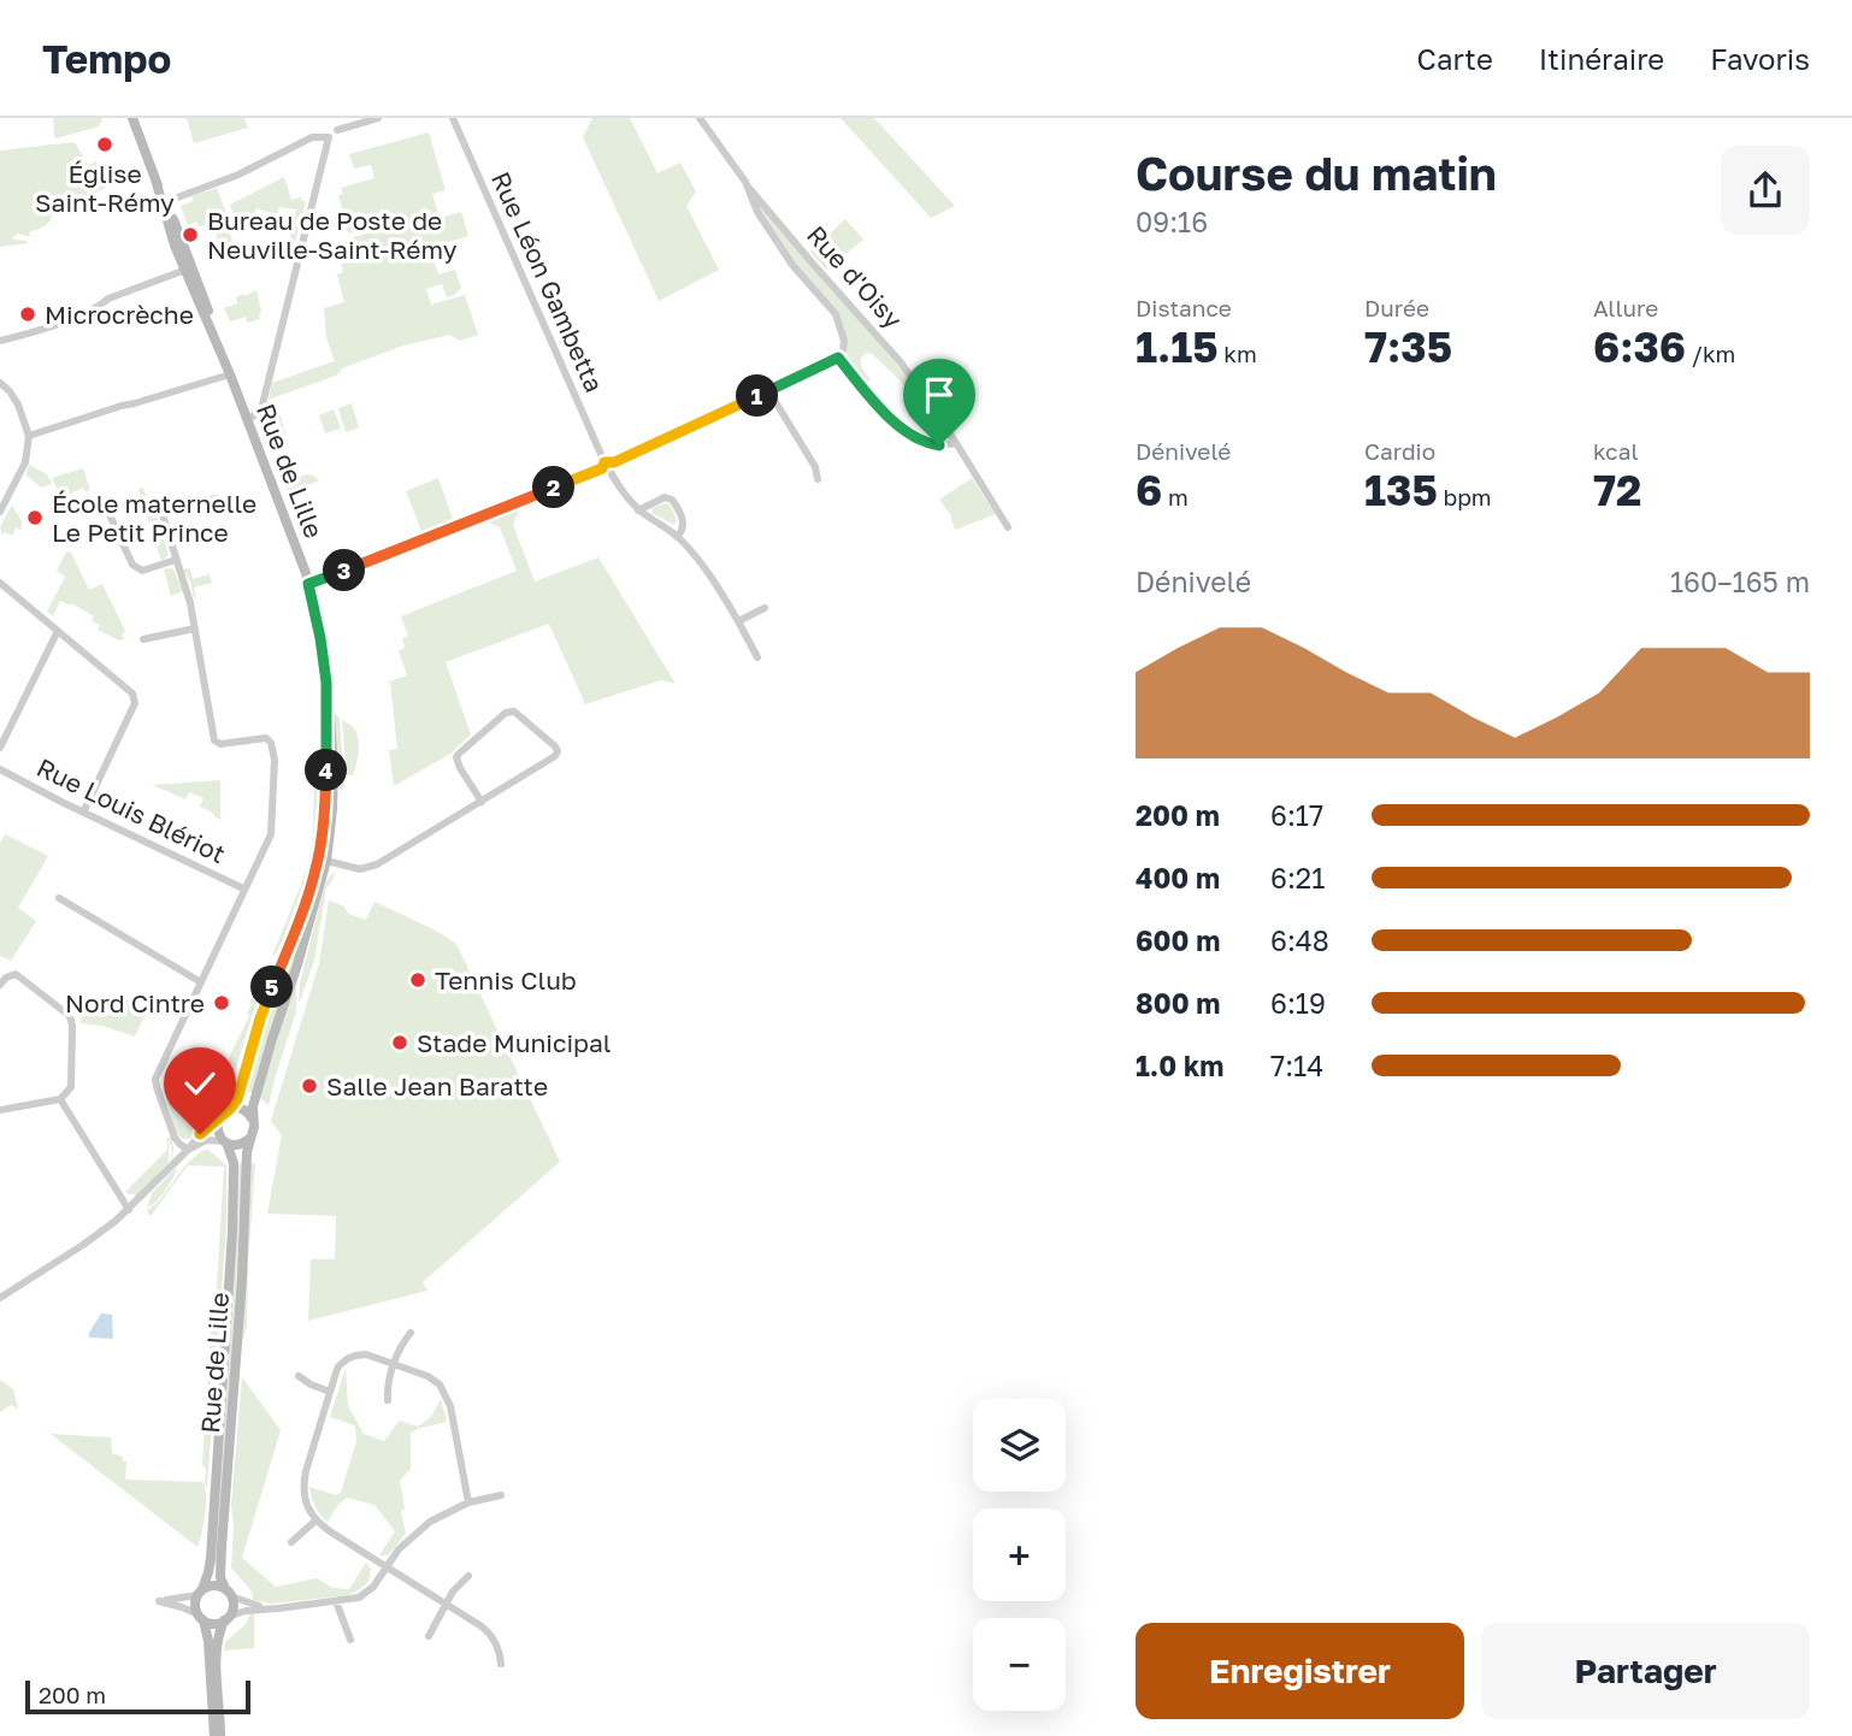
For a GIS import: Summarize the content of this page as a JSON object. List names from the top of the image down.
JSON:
{
  "streets": {
    "main road": ["Rue de Lille"],
    "street": ["Rue d'Oisy", "Rue Léon Gambetta", "Rue Louis Blériot"]
  },
  "places": [
    "Église Saint-Rémy",
    "Bureau de Poste de Neuville-Saint-Rémy",
    "Microcrèche",
    "École maternelle Le Petit Prince",
    "Tennis Club",
    "Nord Cintre",
    "Stade Municipal",
    "Salle Jean Baratte"
  ],
  "scale_bar": "200 m",
  "page": {
    "header": "Tempo",
    "nav": ["Carte", "Itinéraire", "Favoris"],
    "heading": ["Course du matin", "09:16"],
    "stats": [
      ["Distance", "1.15 km"],
      ["Durée", "7:35"],
      ["Allure", "6:36 /km"],
      ["Dénivelé", "6 m"],
      ["Cardio", "135 bpm"],
      ["kcal", "72"]
    ],
    "pins": [
      "1",
      "2",
      "3",
      "4",
      "5"
    ],
    "chart": ["Dénivelé", "160–165 m"],
    "list": [
      {
        "name": "200 m",
        "note": "6:17"
      },
      {
        "name": "400 m",
        "note": "6:21"
      },
      {
        "name": "600 m",
        "note": "6:48"
      },
      {
        "name": "800 m",
        "note": "6:19"
      },
      {
        "name": "1.0 km",
        "note": "7:14"
      }
    ],
    "map_buttons": ["+", "−"],
    "buttons": ["Enregistrer", "Partager"],
    "scale": "200 m"
  }
}
